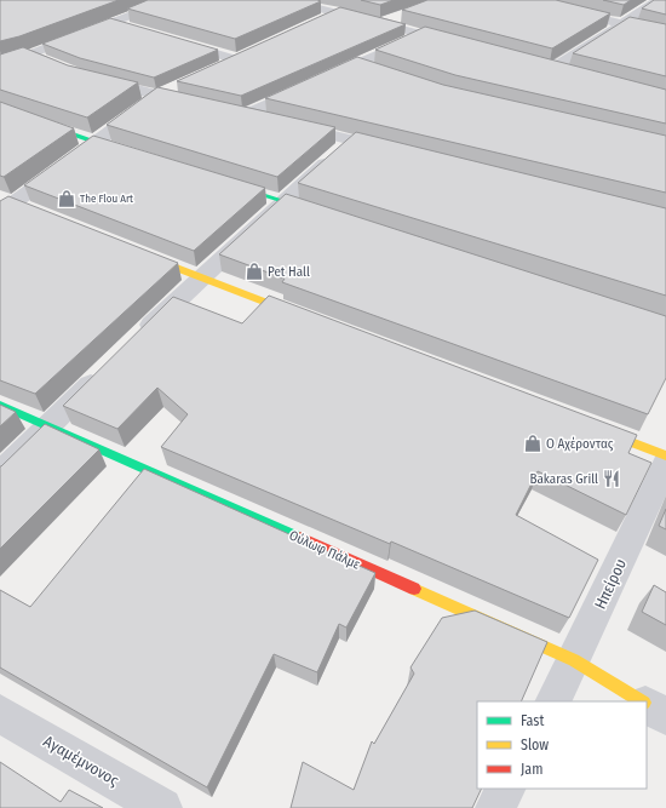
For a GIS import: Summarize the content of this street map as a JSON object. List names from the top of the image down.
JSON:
{
  "streets": {
    "street": ["Ούλωφ Πάλμε", "Ηπείρου", "Αγαμέμνονος"]
  },
  "crossings": [
    ["Ούλωφ Πάλμε", "Ηπείρου"]
  ],
  "places": {
    "shop": ["The Flou Art", "Pet Hall", "Ο Αχέροντας"],
    "restaurant": ["Bakaras Grill"]
  },
  "legend": ["Fast", "Slow", "Jam"]
}
